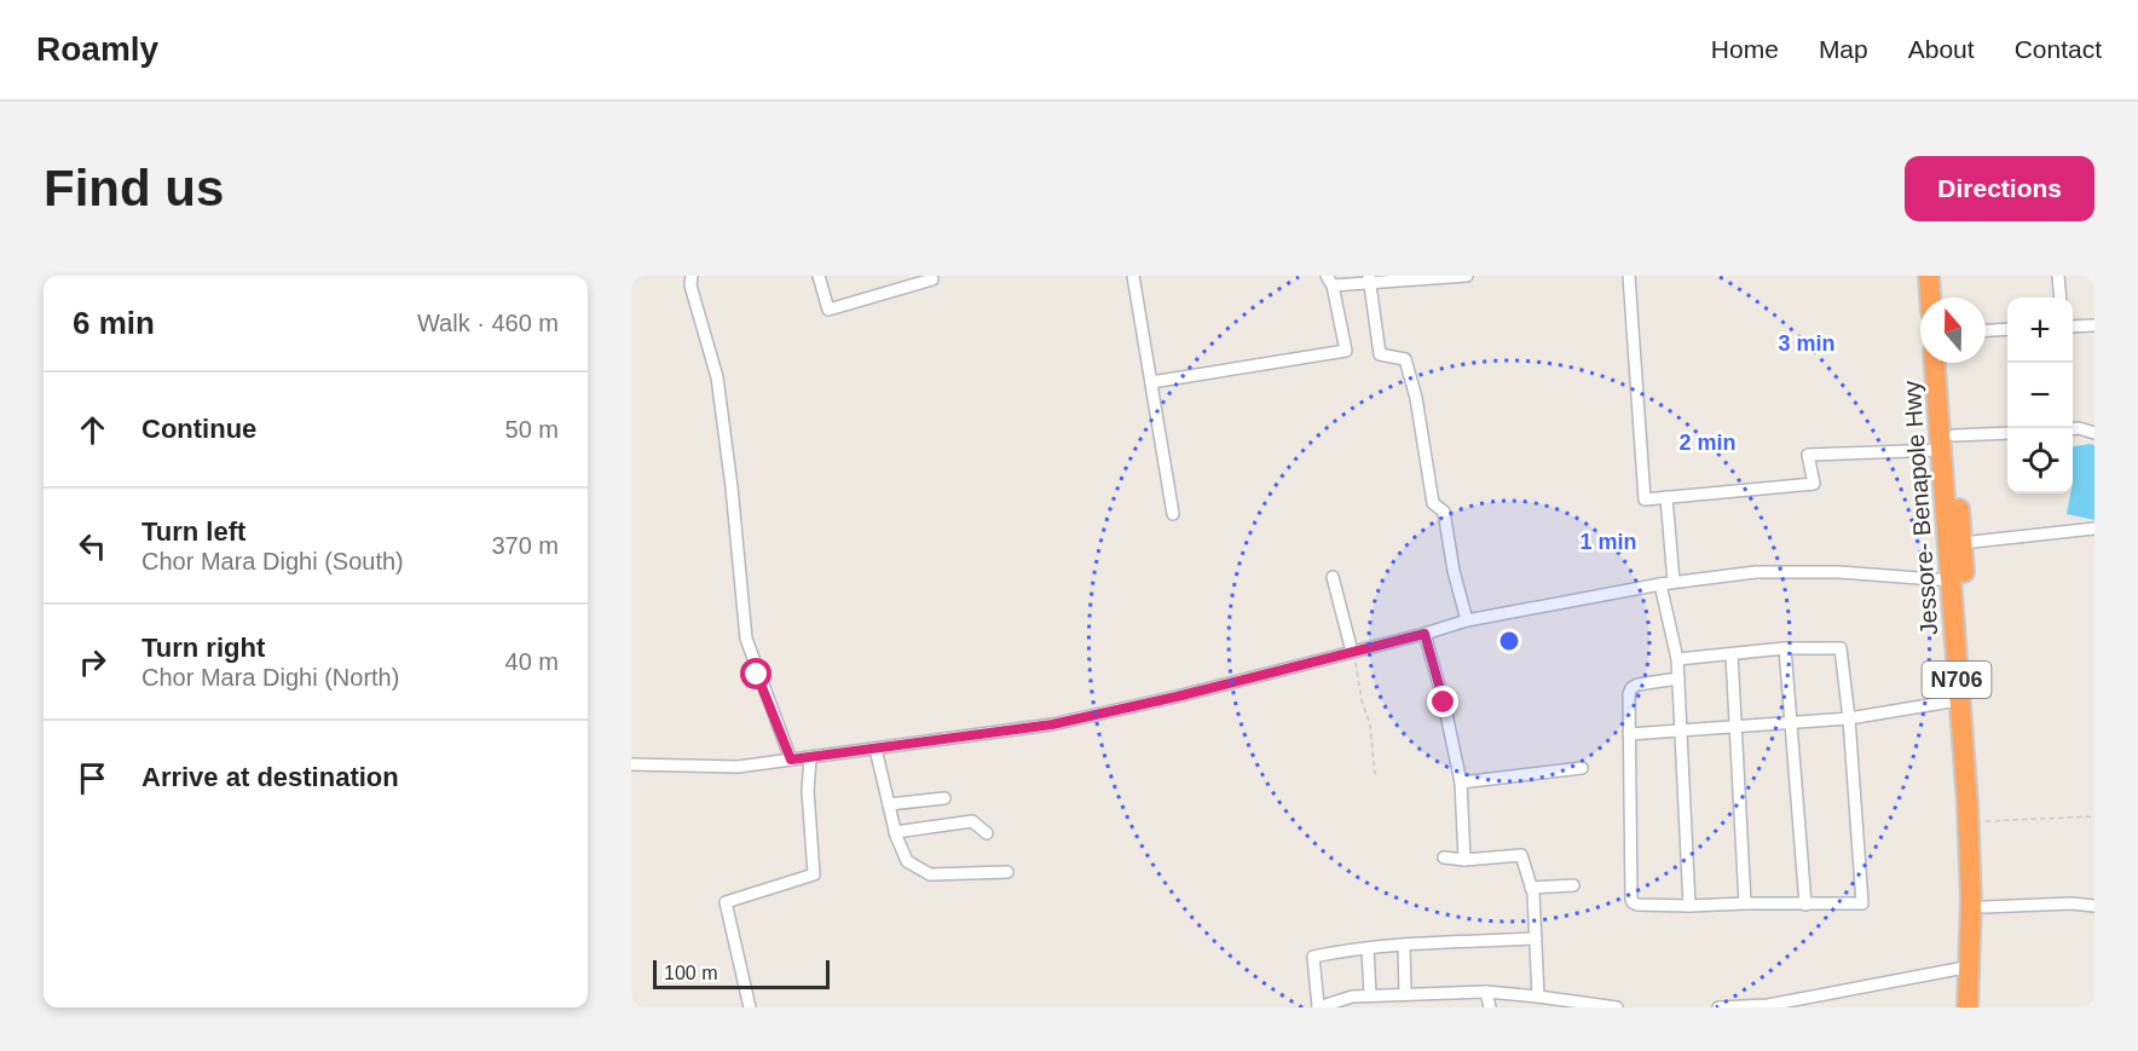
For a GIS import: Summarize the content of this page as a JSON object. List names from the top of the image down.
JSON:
{
  "streets": {
    "highway": ["Jessore- Benapole Hwy", "N706"]
  },
  "scale_bar": "100 m",
  "north": "top",
  "page": {
    "header": "Roamly",
    "nav": [
      "Home",
      "Map",
      "About",
      "Contact"
    ],
    "buttons": "Directions",
    "title": "Find us",
    "heading": ["6 min", "Walk · 460 m"],
    "map_buttons": ["+", "−"],
    "list": [
      ["Continue", "50 m"],
      ["Turn left", "Chor Mara Dighi (South)", "370 m"],
      ["Turn right", "Chor Mara Dighi (North)", "40 m"],
      "Arrive at destination"
    ],
    "scale": "100 m"
  },
  "rings": ["3 min", "2 min", "1 min"]
}
